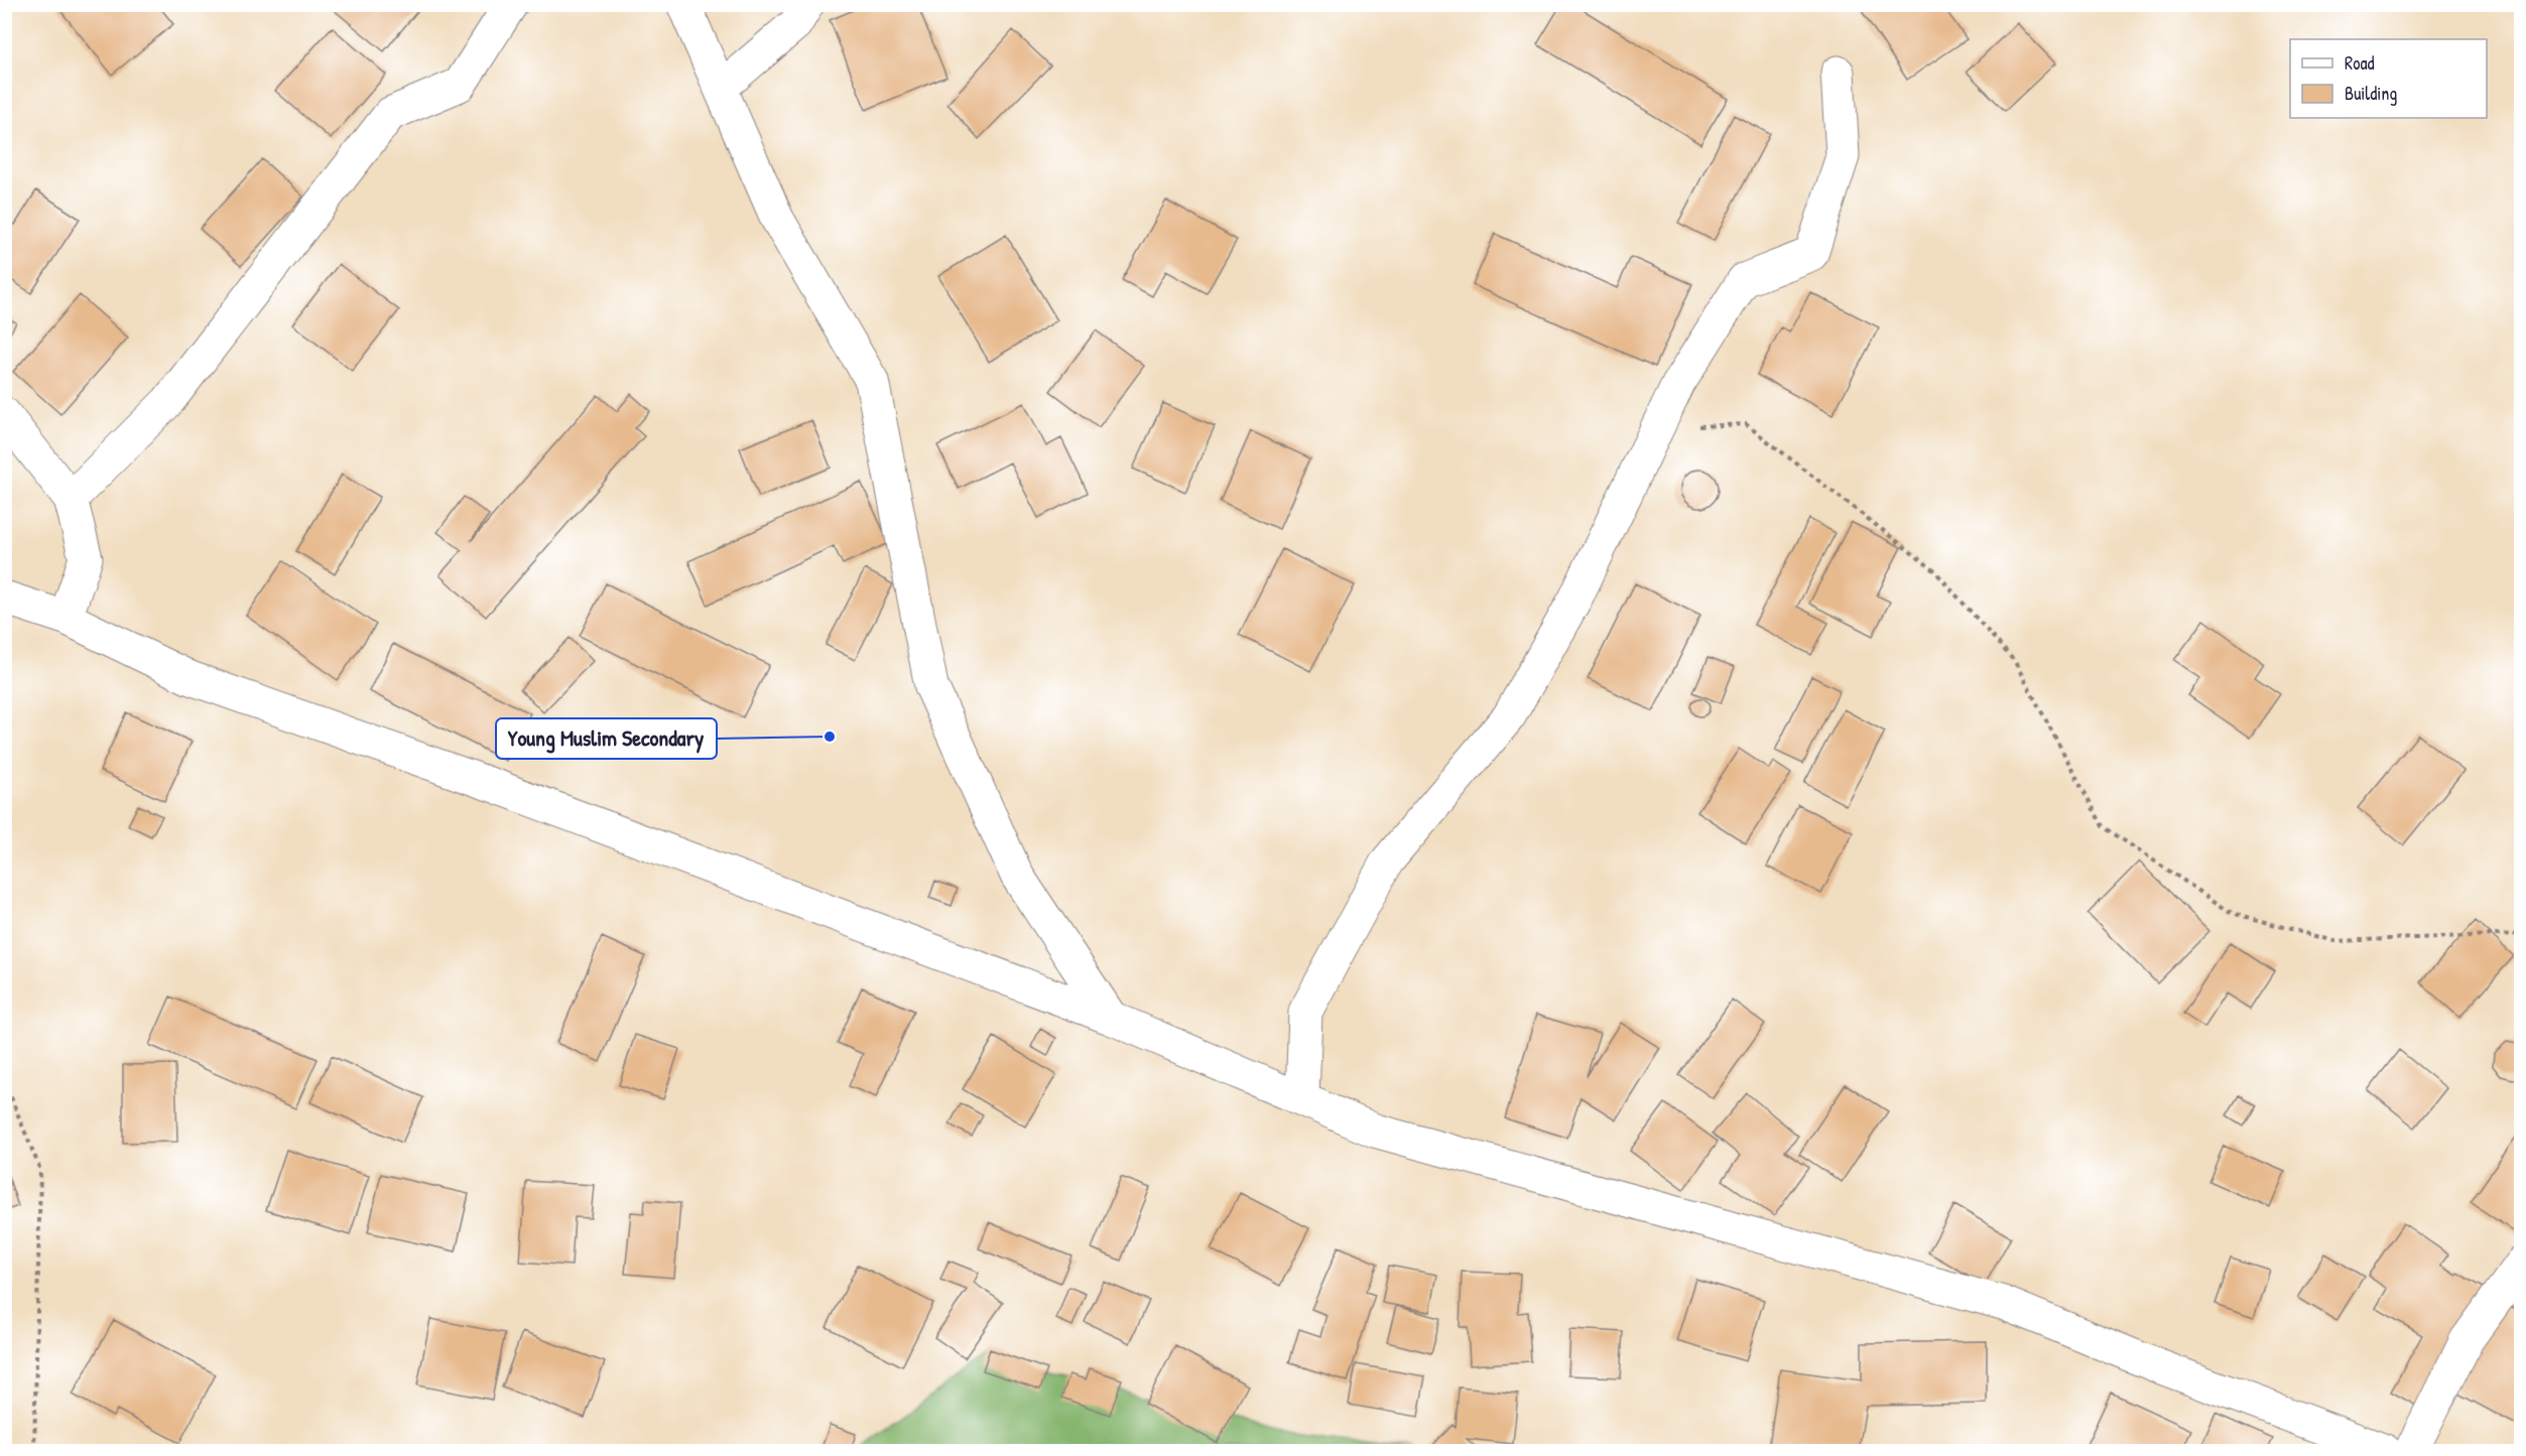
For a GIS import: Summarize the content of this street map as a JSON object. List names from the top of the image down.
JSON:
{
  "places": ["Young Muslim Secondary"],
  "legend": ["Road", "Building"]
}
